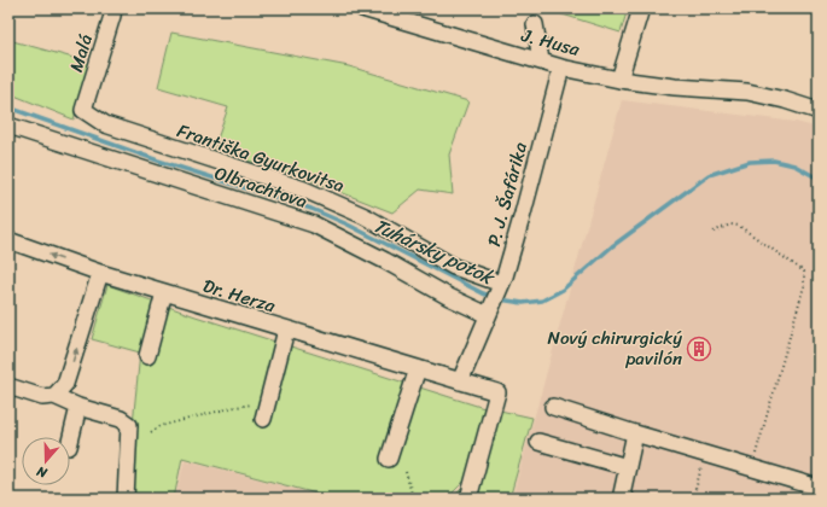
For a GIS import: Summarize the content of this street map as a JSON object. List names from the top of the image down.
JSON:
{
  "streets": {
    "street": [
      "J. Husa",
      "Malá",
      "Františka Gyurkovitsa",
      "Olbrachtova",
      "P. J. Šafárika",
      "Dr. Herza"
    ]
  },
  "crossings": [
    ["J. Husa", "P. J. Šafárika"],
    ["Malá", "Františka Gyurkovitsa"],
    ["Františka Gyurkovitsa", "P. J. Šafárika"],
    ["Olbrachtova", "P. J. Šafárika"],
    ["P. J. Šafárika", "Dr. Herza"]
  ],
  "water": ["Tuhársky potok"],
  "places": {
    "building": ["Nový chirurgický pavilón"]
  },
  "north": "bottom"
}
